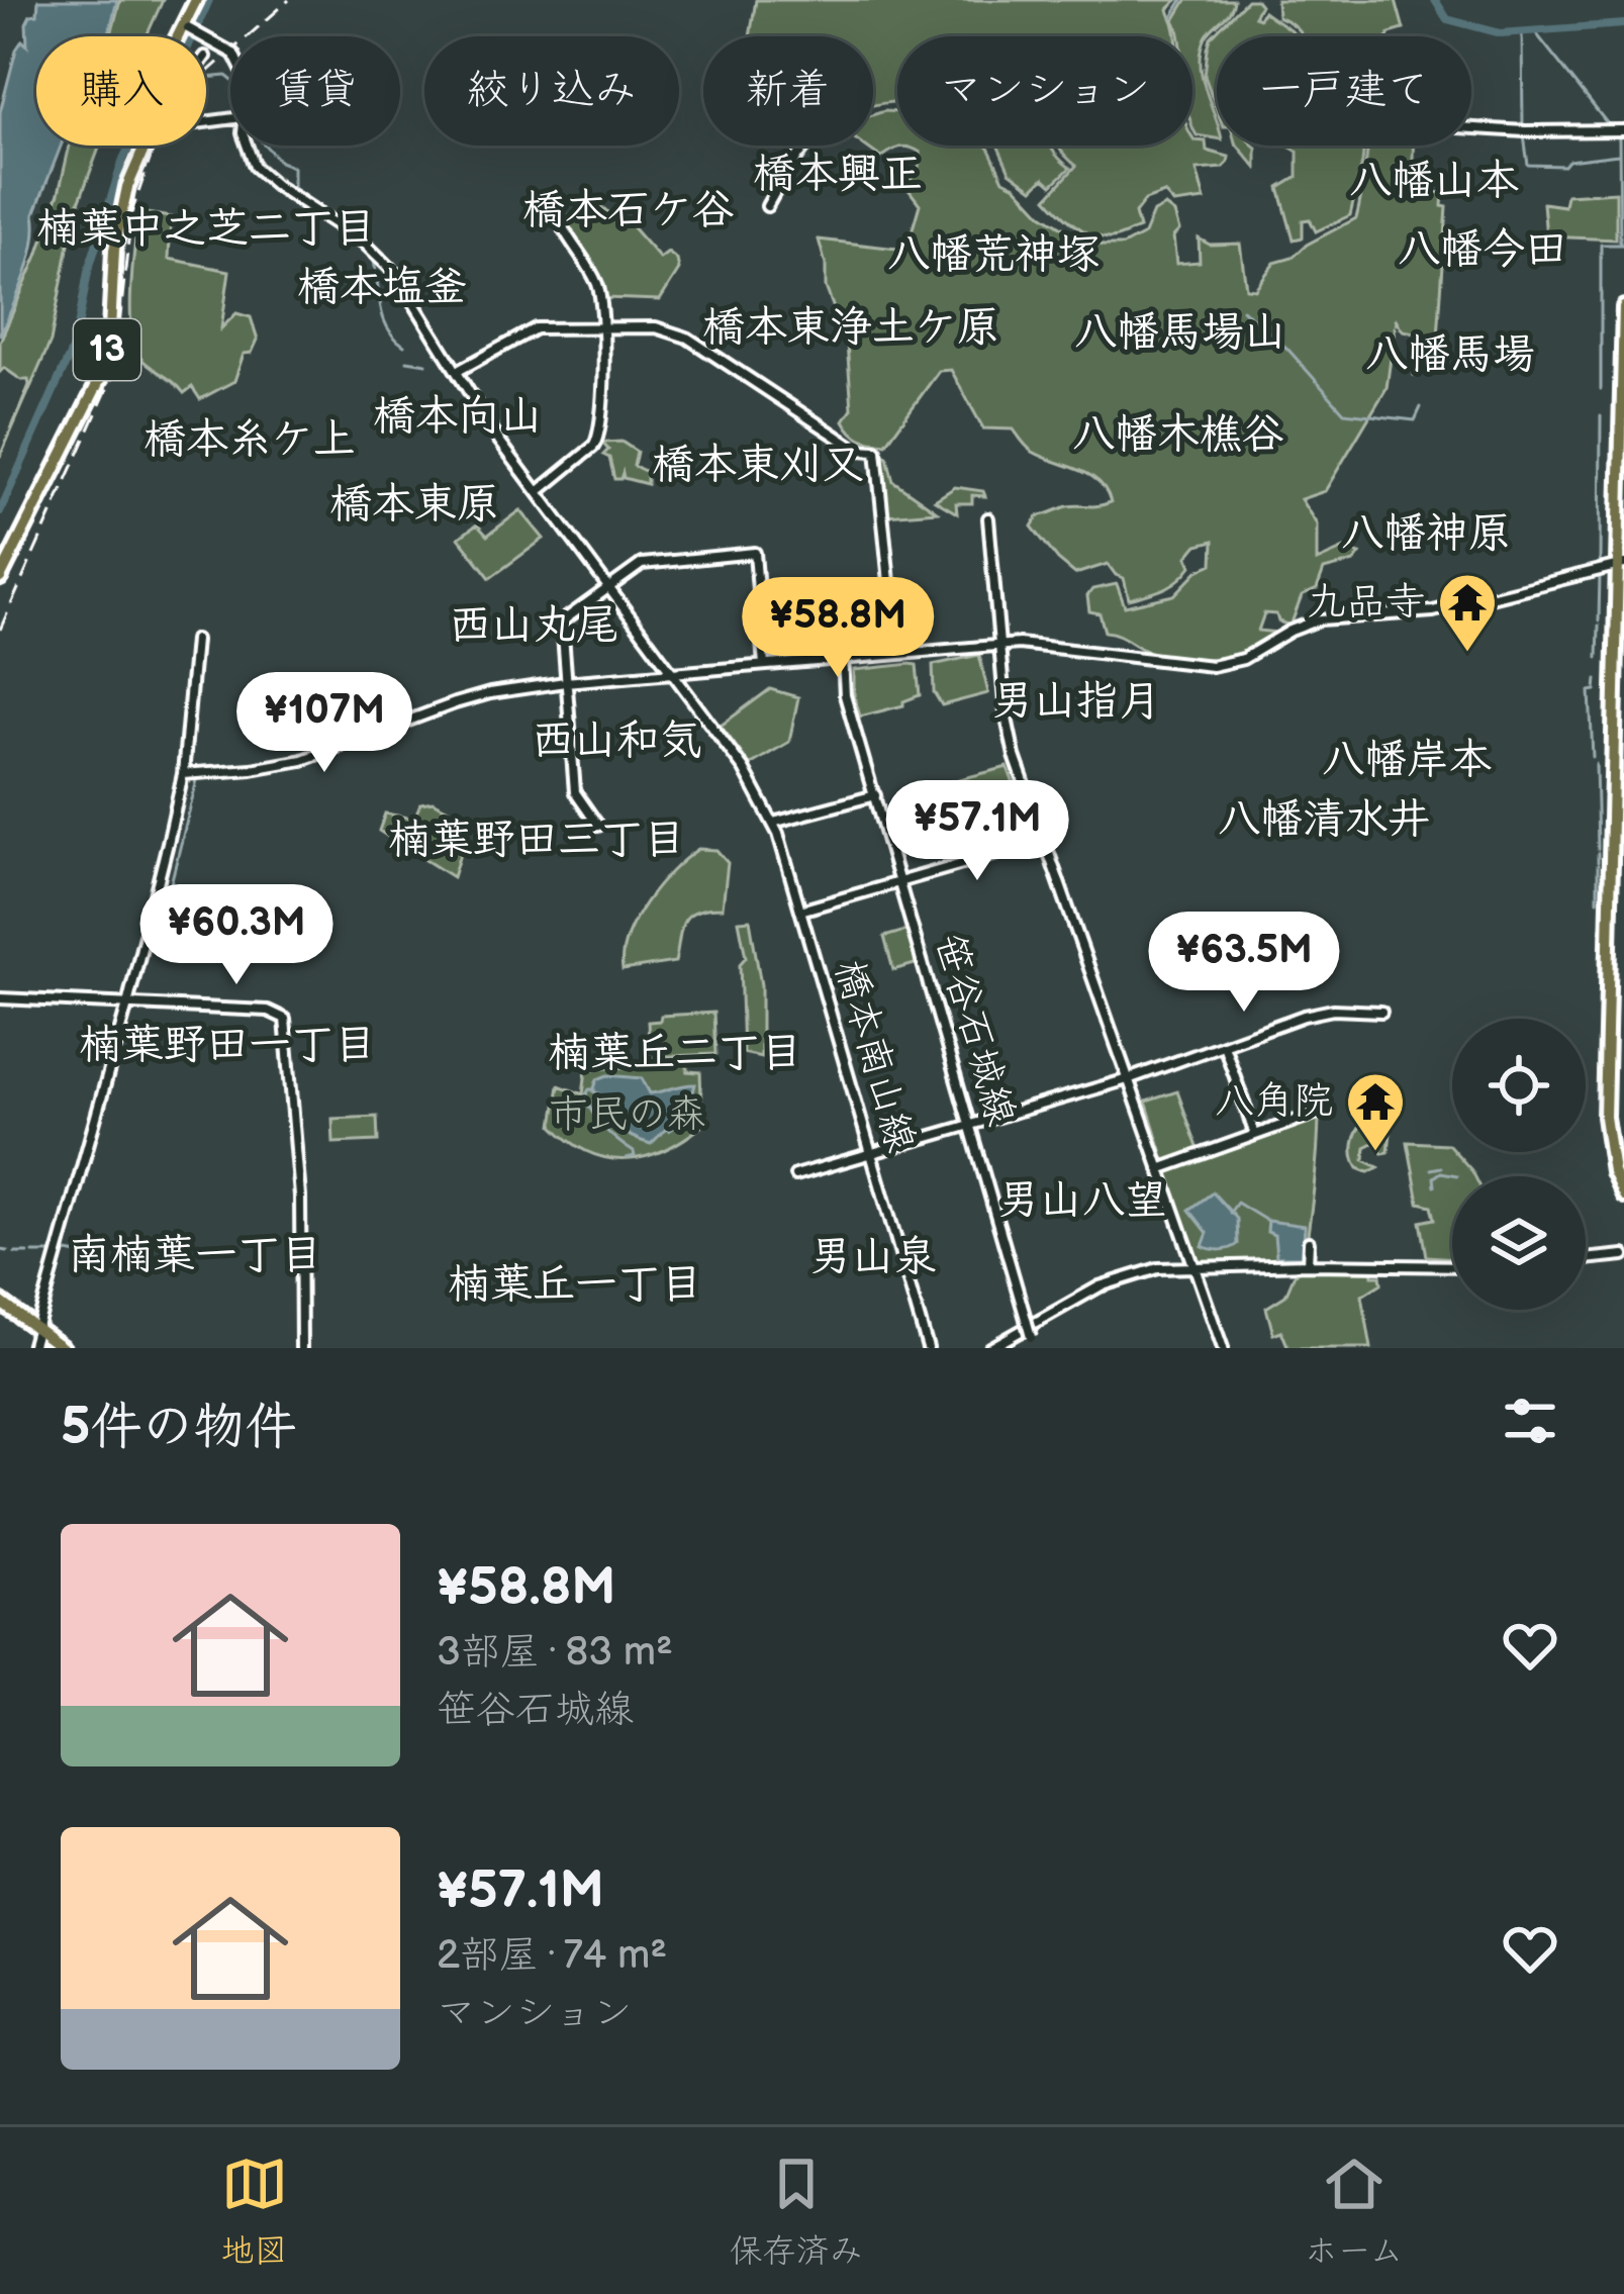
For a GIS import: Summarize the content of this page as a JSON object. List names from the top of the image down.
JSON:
{
  "streets": {
    "main road": ["13"],
    "street": ["笹谷石城線", "橋本南山線"]
  },
  "crossings": [
    ["13", "橋本南山線"]
  ],
  "districts": [
    "橋本興正",
    "八幡山本",
    "橋本石ケ谷",
    "楠葉中之芝二丁目",
    "八幡今田",
    "八幡荒神塚",
    "橋本塩釜",
    "橋本東浄土ケ原",
    "八幡馬場山",
    "八幡馬場",
    "橋本向山",
    "八幡木樵谷",
    "橋本糸ケ上",
    "橋本東刈又",
    "橋本東原",
    "八幡神原",
    "西山丸尾",
    "男山指月",
    "西山和気",
    "八幡岸本",
    "八幡清水井",
    "楠葉野田三丁目",
    "楠葉野田一丁目",
    "楠葉丘二丁目",
    "男山八望",
    "南楠葉一丁目",
    "男山泉",
    "楠葉丘一丁目"
  ],
  "parks": ["市民の森"],
  "places": {
    "temple": ["九品寺", "八角院"]
  },
  "page": {
    "chip": [
      "購入",
      "賃貸",
      "絞り込み",
      "新着",
      "マンション",
      "一戸建て"
    ],
    "price": [
      "¥58.8M",
      "¥107M",
      "¥57.1M",
      "¥60.3M",
      "¥63.5M"
    ],
    "heading": "5件の物件",
    "list": [
      {
        "name": "¥58.8M",
        "note": "3部屋 · 83 m² · 笹谷石城線"
      },
      {
        "name": "¥57.1M",
        "note": "2部屋 · 74 m² · マンション"
      }
    ],
    "tabs": ["地図", "保存済み", "ホーム"]
  }
}
